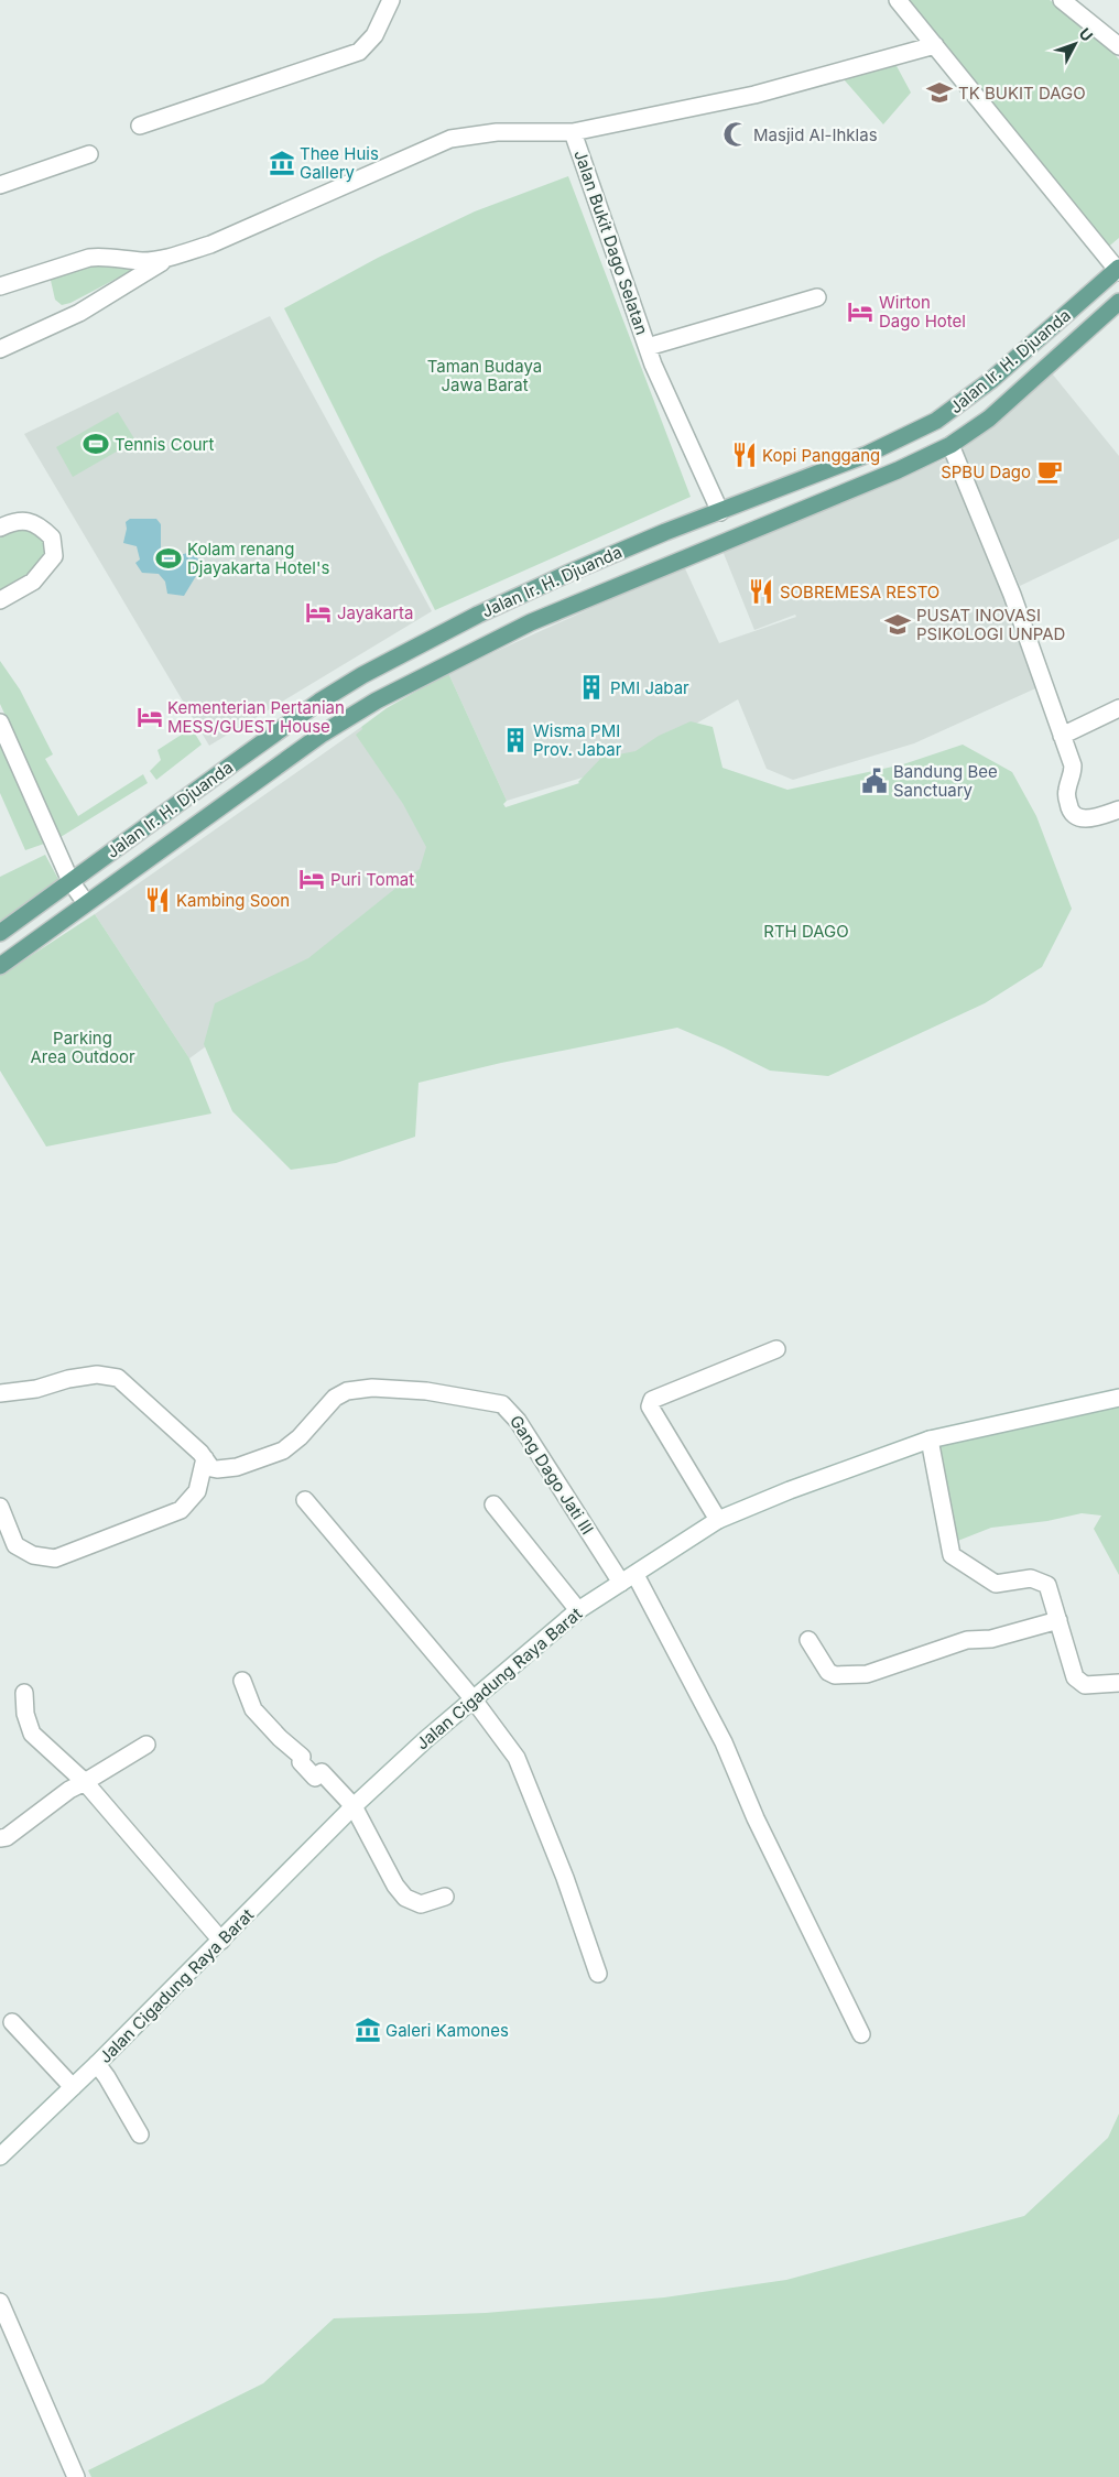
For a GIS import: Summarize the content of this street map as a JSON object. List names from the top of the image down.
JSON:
{
  "streets": {
    "main road": ["Jalan Ir. H. Djuanda"],
    "street": ["Jalan Bukit Dago Selatan", "Gang Dago Jati III", "Jalan Cigadung Raya Barat"]
  },
  "crossings": [
    ["Jalan Bukit Dago Selatan", "Jalan Ir. H. Djuanda"],
    ["Gang Dago Jati III", "Jalan Cigadung Raya Barat"]
  ],
  "parks": ["Taman Budaya Jawa Barat", "RTH DAGO", "Parking Area Outdoor"],
  "places": {
    "school or university": ["TK BUKIT DAGO", "PUSAT INOVASI PSIKOLOGI UNPAD"],
    "mosque": ["Masjid Al-Ihklas"],
    "museum": ["Thee Huis Gallery", "Galeri Kamones"],
    "hotel": [
      "Wirton Dago Hotel",
      "Jayakarta",
      "Kementerian Pertanian MESS/GUEST House",
      "Puri Tomat"
    ],
    "sports": ["Tennis Court", "Kolam renang Djayakarta Hotel's"],
    "restaurant": ["Kopi Panggang", "SOBREMESA RESTO", "Kambing Soon"],
    "cafe": ["SPBU Dago"],
    "building": ["PMI Jabar", "Wisma PMI Prov. Jabar"],
    "public building": ["Bandung Bee Sanctuary"]
  },
  "north": "top right"
}
